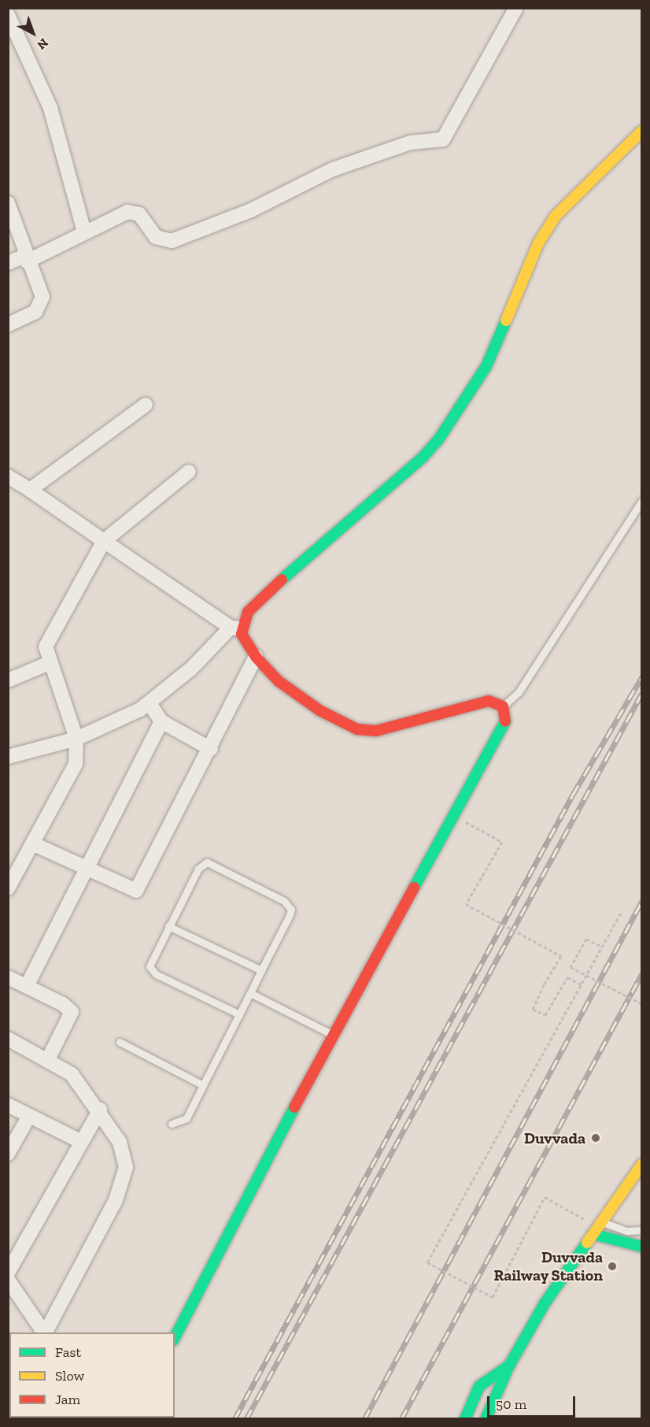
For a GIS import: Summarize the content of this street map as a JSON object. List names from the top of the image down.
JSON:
{
  "places": ["Duvvada", "Duvvada Railway Station"],
  "legend": ["Fast", "Slow", "Jam"],
  "scale_bar": "50 m",
  "north": "bottom right"
}
